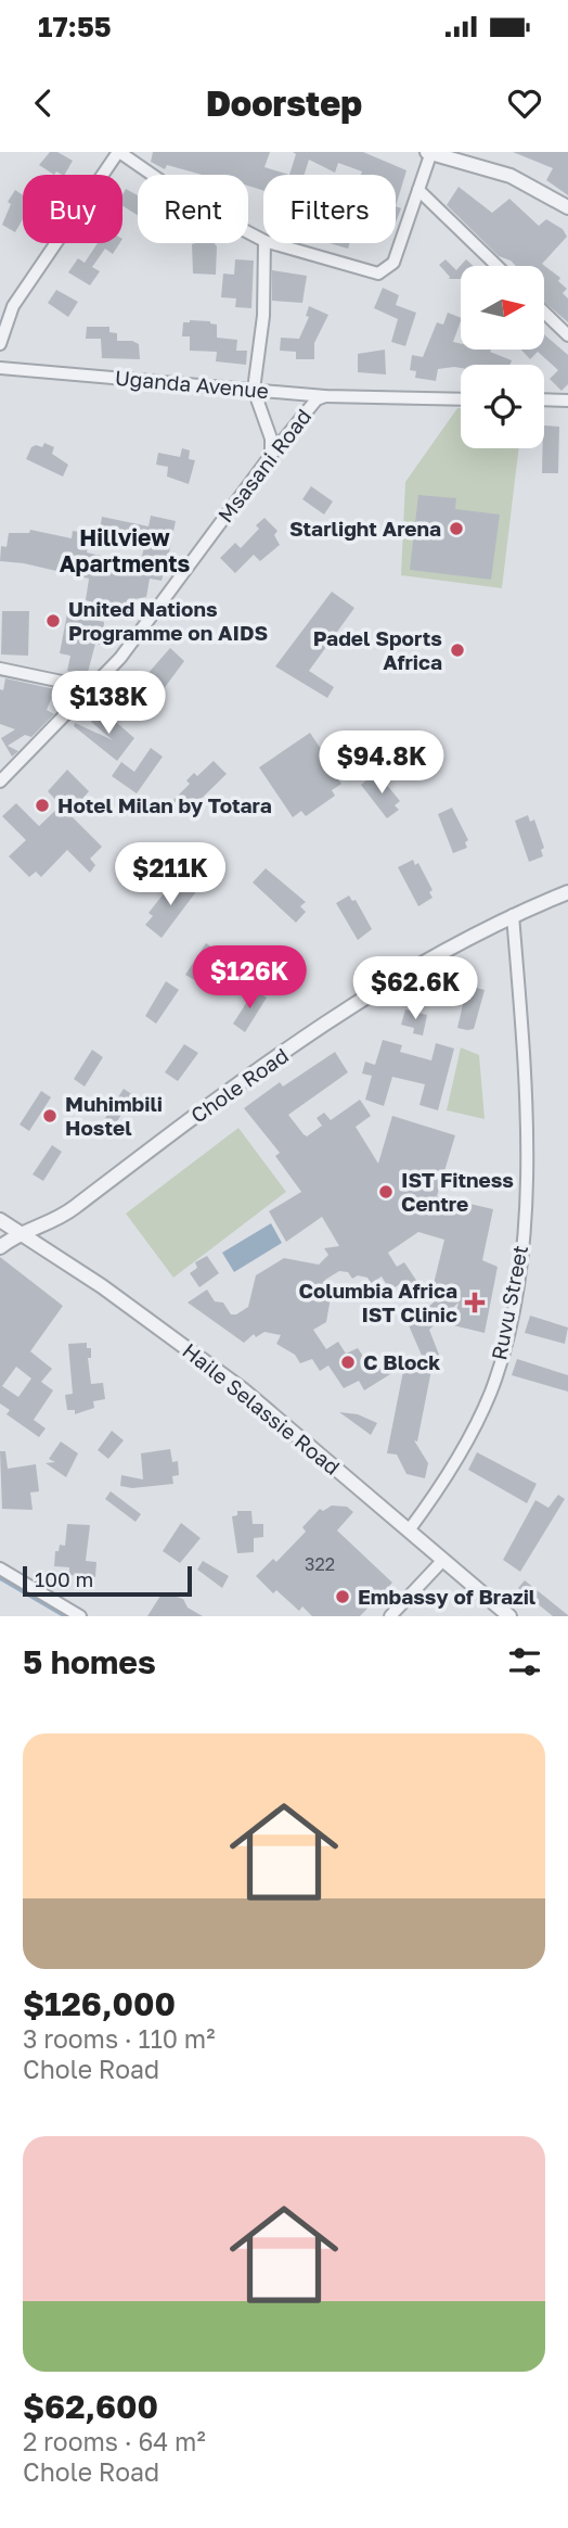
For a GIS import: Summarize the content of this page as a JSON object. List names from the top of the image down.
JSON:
{
  "streets": {
    "street": [
      "Uganda Avenue",
      "Msasani Road",
      "Chole Road",
      "Ruvu Street",
      "Haile Selassie Road"
    ]
  },
  "crossings": [
    ["Uganda Avenue", "Msasani Road"],
    ["Chole Road", "Ruvu Street"],
    ["Chole Road", "Haile Selassie Road"],
    ["Ruvu Street", "Haile Selassie Road"]
  ],
  "districts": ["Hillview Apartments"],
  "places": {
    "other": [
      "Starlight Arena",
      "United Nations Programme on AIDS",
      "Padel Sports Africa",
      "Hotel Milan by Totara",
      "Muhimbili Hostel",
      "IST Fitness Centre",
      "C Block",
      "Embassy of Brazil"
    ],
    "health": ["Columbia Africa IST Clinic"]
  },
  "house_numbers": ["322"],
  "scale_bar": "100 m",
  "north": "right",
  "page": {
    "status": "17:55",
    "header": "Doorstep",
    "chip": ["Buy", "Rent", "Filters"],
    "price": [
      "$138K",
      "$94.8K",
      "$211K",
      "$126K",
      "$62.6K"
    ],
    "scale": "100 m",
    "heading": "5 homes",
    "list": [
      {
        "name": "$126,000",
        "note": "3 rooms · 110 m² · Chole Road"
      },
      {
        "name": "$62,600",
        "note": "2 rooms · 64 m² · Chole Road"
      }
    ]
  }
}
